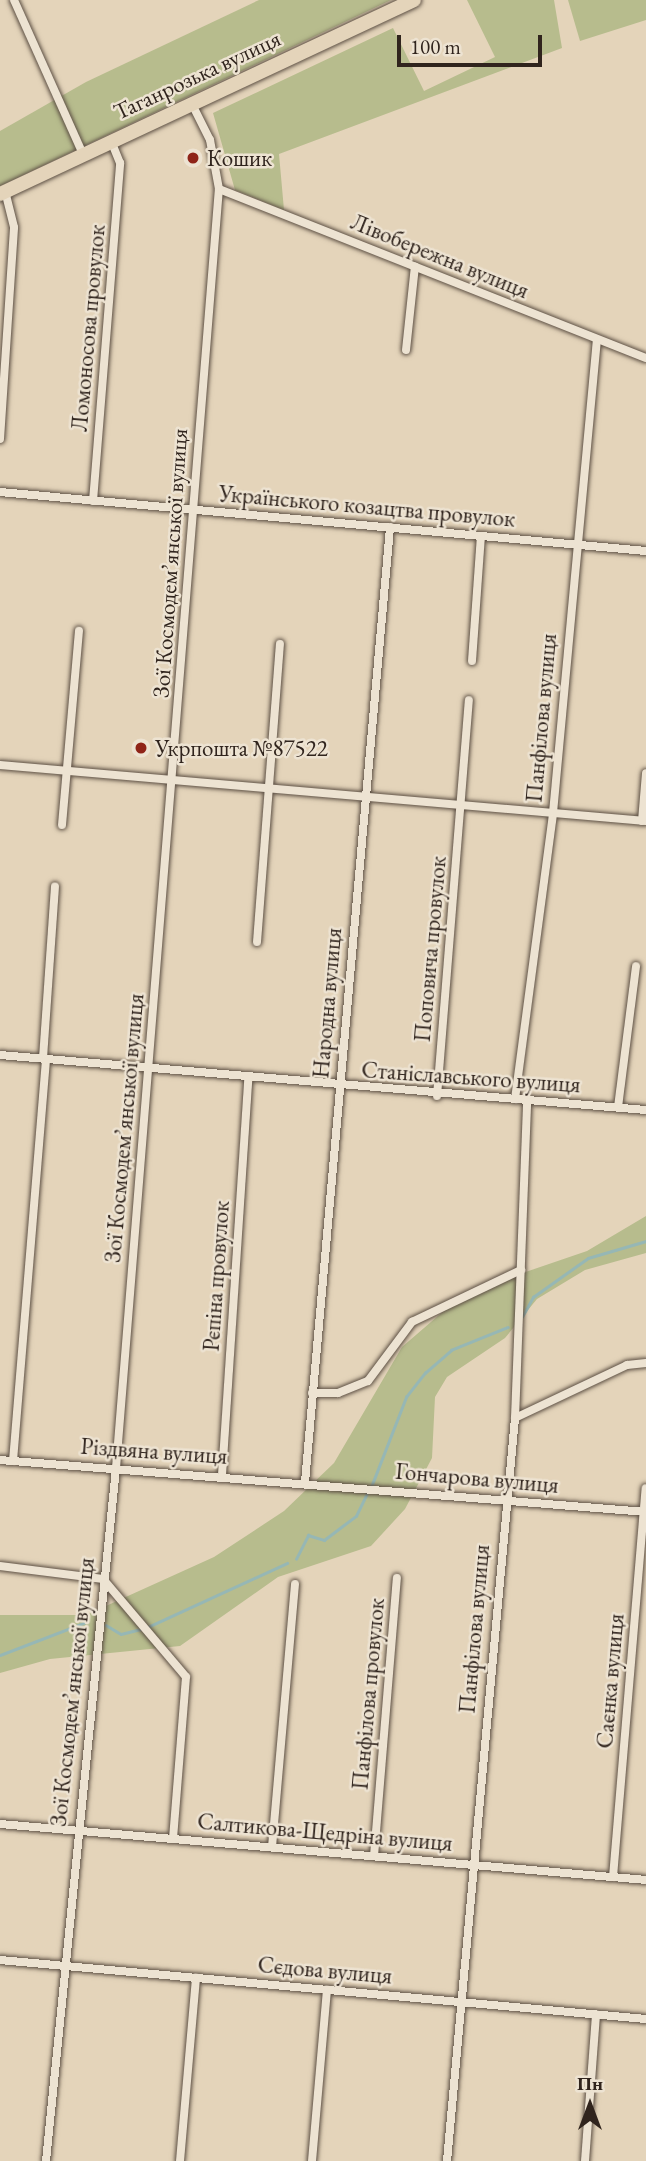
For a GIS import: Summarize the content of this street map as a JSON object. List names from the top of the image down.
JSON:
{
  "streets": {
    "highway": ["Таганрозька вулиця"],
    "street": [
      "Лівобережна вулиця",
      "Ломоносова провулок",
      "Українського козацтва провулок",
      "Зої Космодем’янської вулиця",
      "Панфілова вулиця",
      "Поповича провулок",
      "Народна вулиця",
      "Станіславського вулиця",
      "Рєпіна провулок",
      "Різдвяна вулиця",
      "Гончарова вулиця",
      "Саєнка вулиця",
      "Панфілова провулок",
      "Салтикова-Щедріна вулиця",
      "Сєдова вулиця"
    ]
  },
  "crossings": [
    ["Таганрозька вулиця", "Ломоносова провулок"],
    ["Таганрозька вулиця", "Зої Космодем’янської вулиця"],
    ["Лівобережна вулиця", "Зої Космодем’янської вулиця"],
    ["Лівобережна вулиця", "Панфілова вулиця"],
    ["Ломоносова провулок", "Українського козацтва провулок"],
    ["Українського козацтва провулок", "Зої Космодем’янської вулиця"],
    ["Українського козацтва провулок", "Панфілова вулиця"],
    ["Українського козацтва провулок", "Народна вулиця"],
    ["Зої Космодем’янської вулиця", "Станіславського вулиця"],
    ["Зої Космодем’янської вулиця", "Різдвяна вулиця"],
    ["Зої Космодем’янської вулиця", "Салтикова-Щедріна вулиця"],
    ["Зої Космодем’янської вулиця", "Сєдова вулиця"],
    ["Панфілова вулиця", "Станіславського вулиця"],
    ["Панфілова вулиця", "Гончарова вулиця"],
    ["Панфілова вулиця", "Салтикова-Щедріна вулиця"],
    ["Панфілова вулиця", "Сєдова вулиця"],
    ["Поповича провулок", "Станіславського вулиця"],
    ["Народна вулиця", "Станіславського вулиця"],
    ["Народна вулиця", "Різдвяна вулиця"],
    ["Народна вулиця", "Гончарова вулиця"],
    ["Станіславського вулиця", "Рєпіна провулок"],
    ["Рєпіна провулок", "Різдвяна вулиця"],
    ["Різдвяна вулиця", "Гончарова вулиця"],
    ["Гончарова вулиця", "Саєнка вулиця"],
    ["Саєнка вулиця", "Салтикова-Щедріна вулиця"],
    ["Панфілова провулок", "Салтикова-Щедріна вулиця"]
  ],
  "places": ["Кошик", "Укрпошта №87522"],
  "scale_bar": "100 m",
  "north": "top"
}
